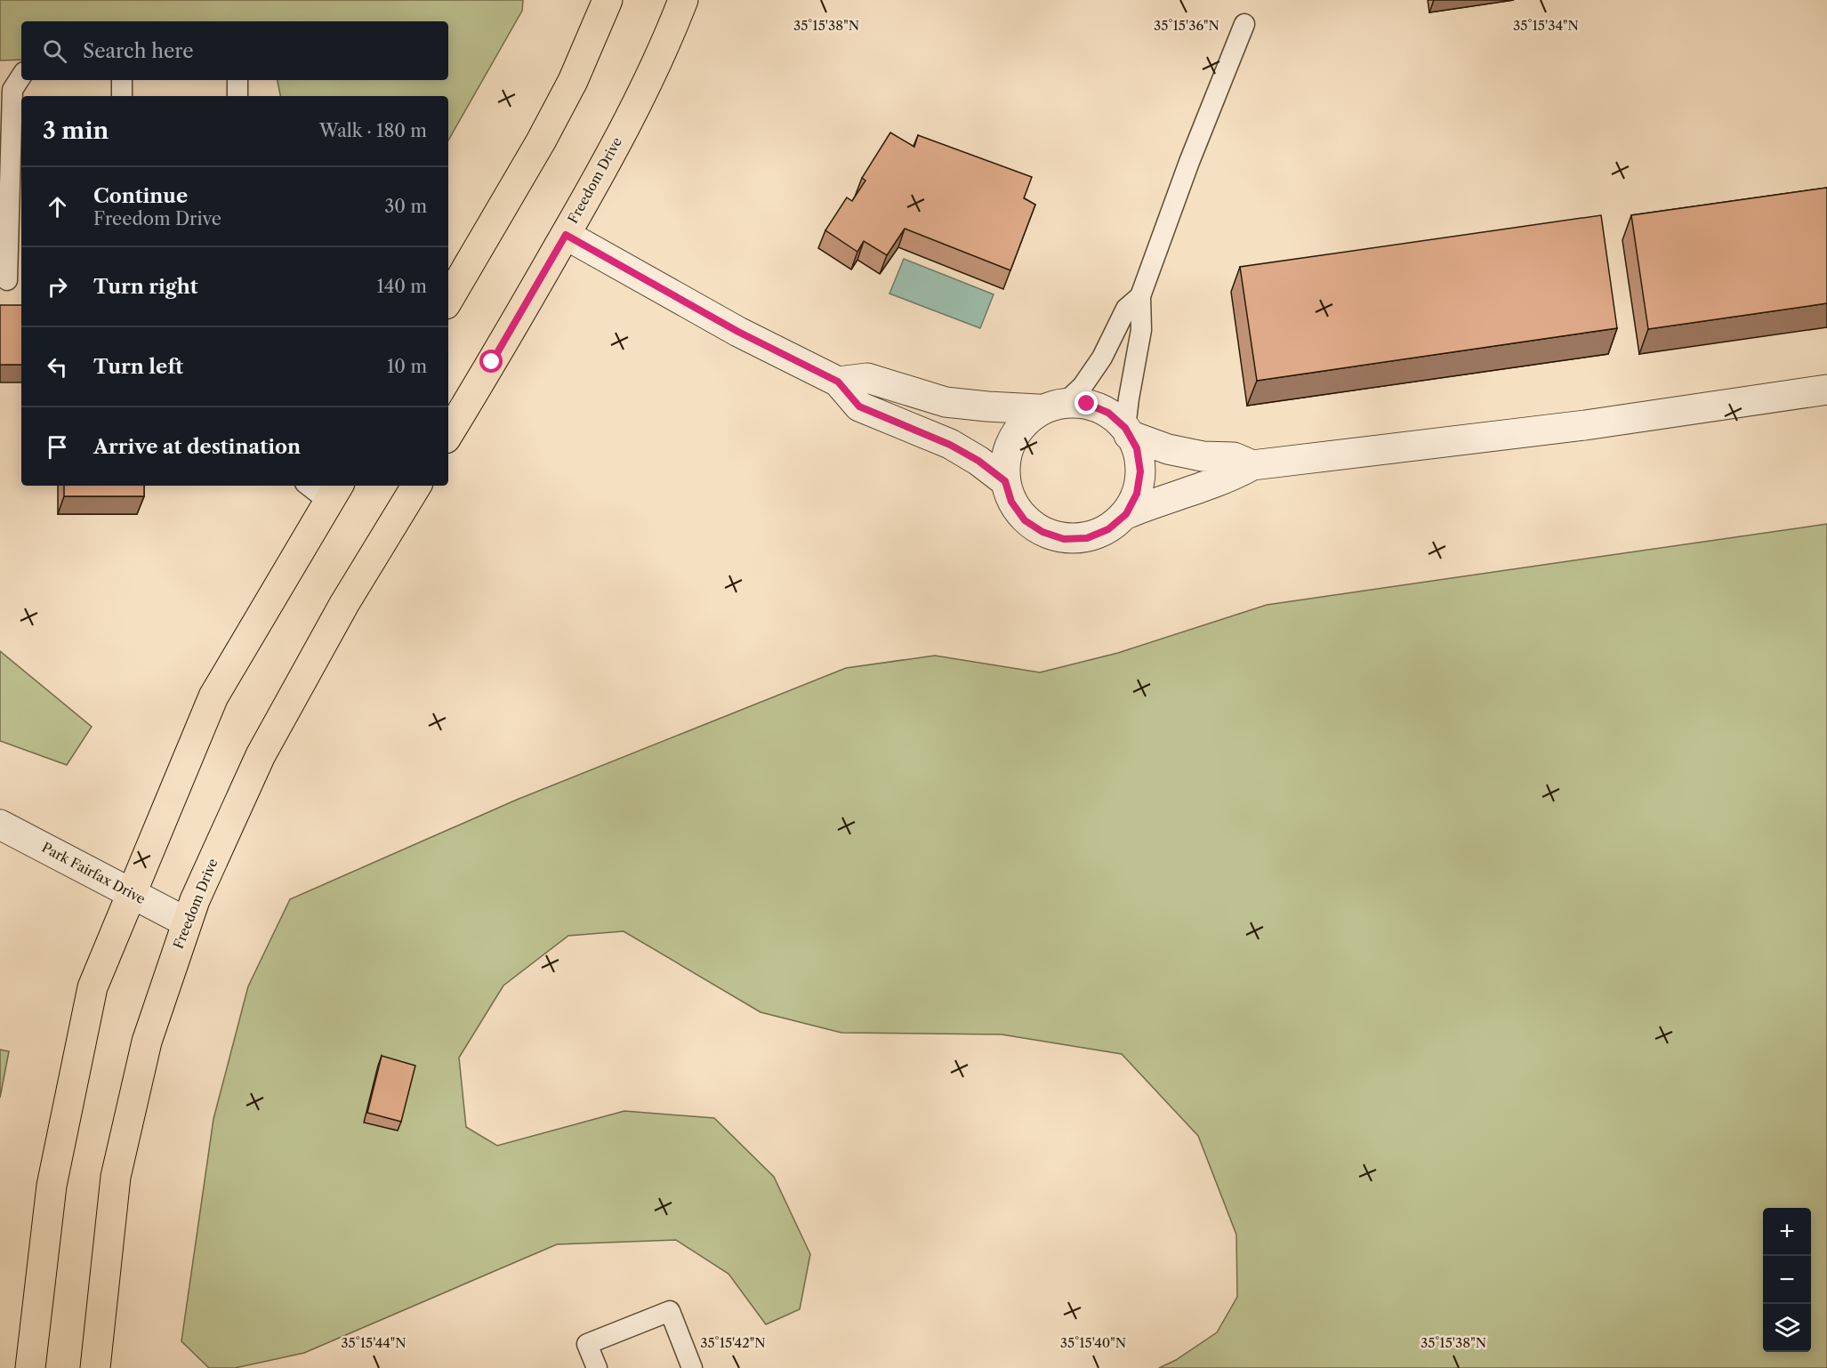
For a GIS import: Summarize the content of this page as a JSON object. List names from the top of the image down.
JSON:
{
  "streets": {
    "main road": ["Freedom Drive"],
    "street": ["Park Fairfax Drive"]
  },
  "crossings": [
    ["Freedom Drive", "Park Fairfax Drive"]
  ],
  "page": {
    "search": "Search here",
    "heading": ["3 min", "Walk · 180 m"],
    "list": [
      ["Continue", "Freedom Drive", "30 m"],
      ["Turn right", "140 m"],
      ["Turn left", "10 m"],
      "Arrive at destination"
    ],
    "map_buttons": ["+", "−"]
  },
  "coordinates": [
    "35°15'38\"N",
    "35°15'36\"N",
    "35°15'34\"N",
    "35°15'44\"N",
    "35°15'42\"N",
    "35°15'40\"N"
  ]
}
